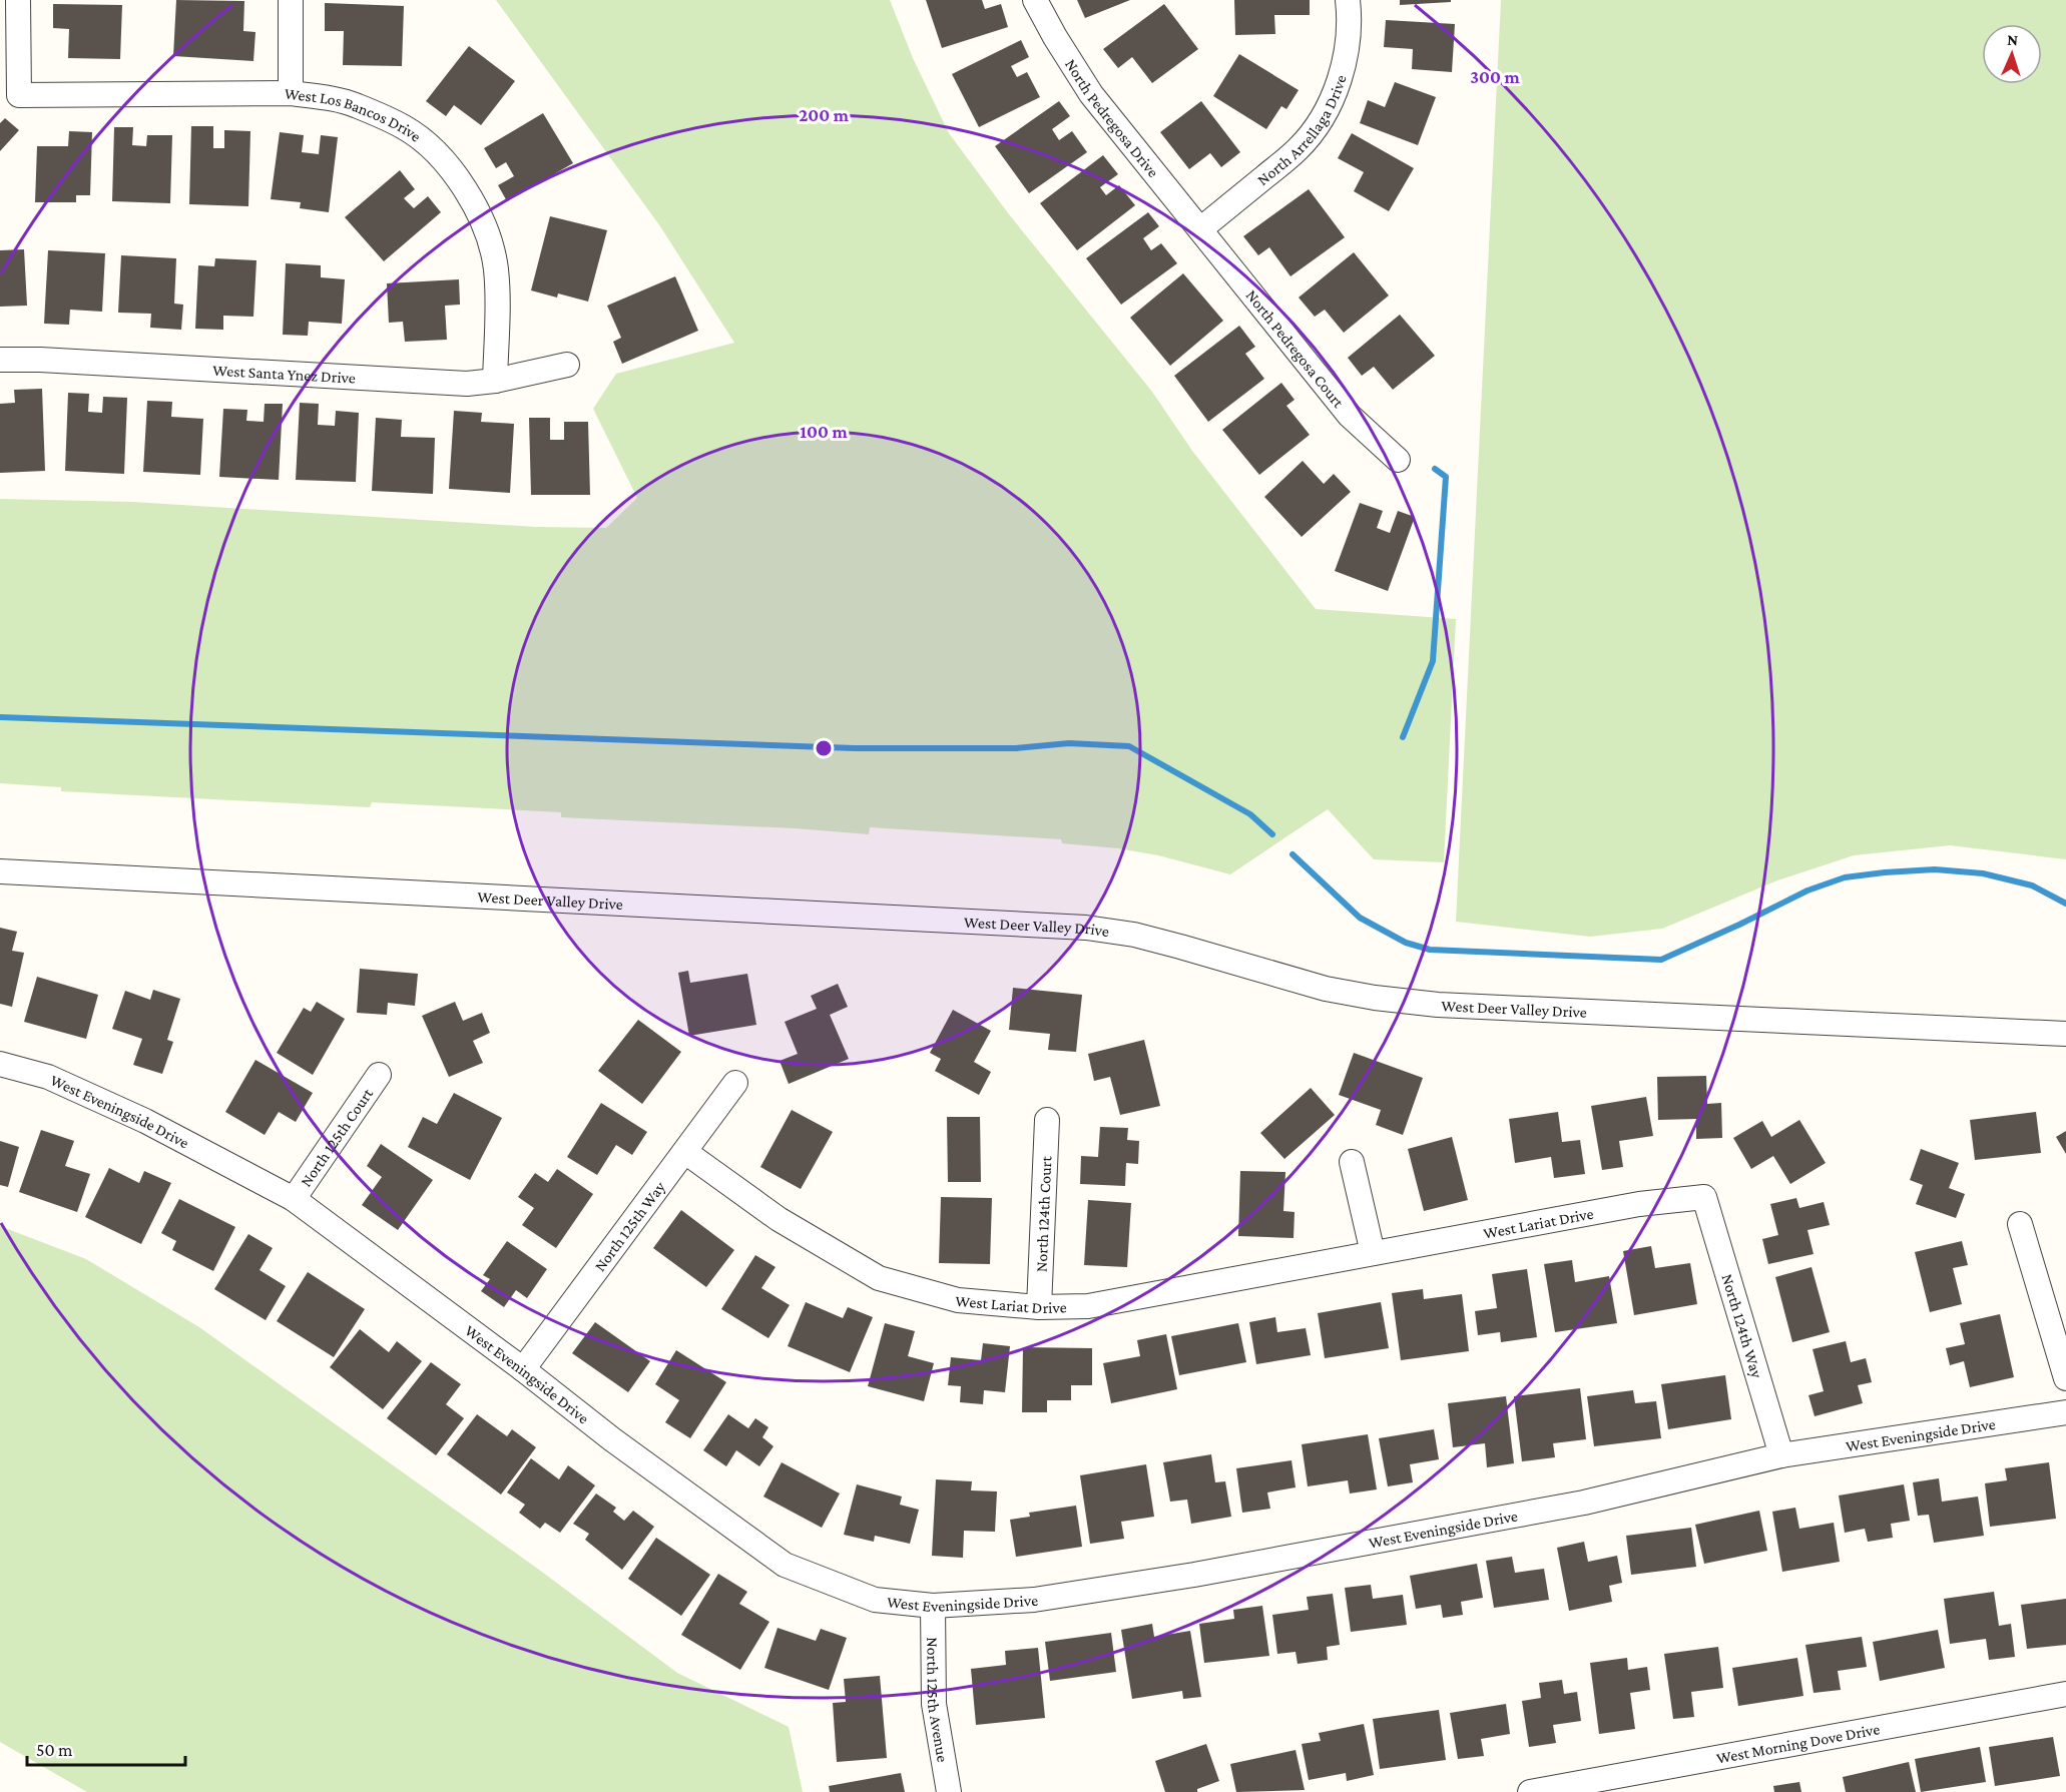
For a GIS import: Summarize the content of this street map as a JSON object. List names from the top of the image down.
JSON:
{
  "streets": {
    "street": [
      "North Pedregosa Drive",
      "West Los Bancos Drive",
      "North Arrellaga Drive",
      "North Pedregosa Court",
      "West Santa Ynez Drive",
      "West Deer Valley Drive",
      "West Eveningside Drive",
      "North 125th Court",
      "North 124th Court",
      "West Lariat Drive",
      "North 125th Way",
      "North 124th Way",
      "North 125th Avenue",
      "West Morning Dove Drive"
    ]
  },
  "crossings": [
    ["North Pedregosa Drive", "North Arrellaga Drive"],
    ["North Pedregosa Drive", "North Pedregosa Court"],
    ["West Los Bancos Drive", "West Santa Ynez Drive"],
    ["North Arrellaga Drive", "North Pedregosa Court"],
    ["West Eveningside Drive", "North 125th Court"],
    ["West Eveningside Drive", "North 125th Way"],
    ["West Eveningside Drive", "North 124th Way"],
    ["West Eveningside Drive", "North 125th Avenue"],
    ["North 124th Court", "West Lariat Drive"],
    ["West Lariat Drive", "North 125th Way"],
    ["West Lariat Drive", "North 124th Way"]
  ],
  "scale_bar": "50 m",
  "north": "top",
  "rings": ["300 m", "200 m", "100 m"]
}
